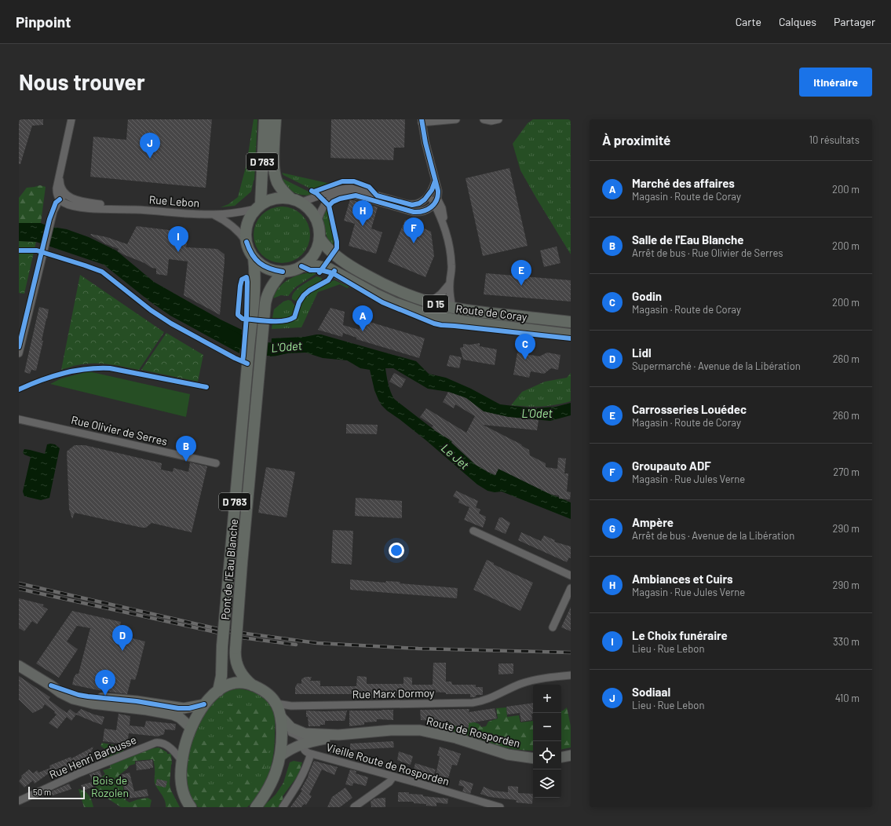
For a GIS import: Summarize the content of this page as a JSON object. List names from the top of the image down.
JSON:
{
  "streets": {
    "main road": [
      "D 783",
      "D 15",
      "Route de Coray",
      "Pont de l'Eau Blanche",
      "Route de Rosporden"
    ],
    "street": [
      "Rue Lebon",
      "Rue Olivier de Serres",
      "Rue Marx Dormoy",
      "Rue Henri Barbusse",
      "Vieille Route de Rosporden"
    ]
  },
  "crossings": [
    ["D 783", "Rue Lebon"],
    ["D 783", "Route de Coray"],
    ["D 783", "Pont de l'Eau Blanche"],
    ["Rue Lebon", "Route de Coray"],
    ["Rue Lebon", "Pont de l'Eau Blanche"],
    ["Route de Coray", "Pont de l'Eau Blanche"],
    ["Route de Rosporden", "Vieille Route de Rosporden"]
  ],
  "water": ["L'Odet", "Le Jet"],
  "parks": ["Bois de Rozolen"],
  "scale_bar": "50 m",
  "page": {
    "header": "Pinpoint",
    "nav": ["Carte", "Calques", "Partager"],
    "buttons": "Itinéraire",
    "title": "Nous trouver",
    "heading": ["À proximité", "10 résultats"],
    "pins": [
      "J",
      "H",
      "F",
      "I",
      "E",
      "A",
      "C",
      "B",
      "D",
      "G"
    ],
    "list": [
      {
        "mark": "A",
        "name": "Marché des affaires",
        "note": "Magasin · Route de Coray",
        "value": "200 m"
      },
      {
        "mark": "B",
        "name": "Salle de l'Eau Blanche",
        "note": "Arrêt de bus · Rue Olivier de Serres",
        "value": "200 m"
      },
      {
        "mark": "C",
        "name": "Godin",
        "note": "Magasin · Route de Coray",
        "value": "200 m"
      },
      {
        "mark": "D",
        "name": "Lidl",
        "note": "Supermarché · Avenue de la Libération",
        "value": "260 m"
      },
      {
        "mark": "E",
        "name": "Carrosseries Louédec",
        "note": "Magasin · Route de Coray",
        "value": "260 m"
      },
      {
        "mark": "F",
        "name": "Groupauto ADF",
        "note": "Magasin · Rue Jules Verne",
        "value": "270 m"
      },
      {
        "mark": "G",
        "name": "Ampère",
        "note": "Arrêt de bus · Avenue de la Libération",
        "value": "290 m"
      },
      {
        "mark": "H",
        "name": "Ambiances et Cuirs",
        "note": "Magasin · Rue Jules Verne",
        "value": "290 m"
      },
      {
        "mark": "I",
        "name": "Le Choix funéraire",
        "note": "Lieu · Rue Lebon",
        "value": "330 m"
      },
      {
        "mark": "J",
        "name": "Sodiaal",
        "note": "Lieu · Rue Lebon",
        "value": "410 m"
      }
    ],
    "map_buttons": ["+", "−"],
    "scale": "50 m"
  }
}
